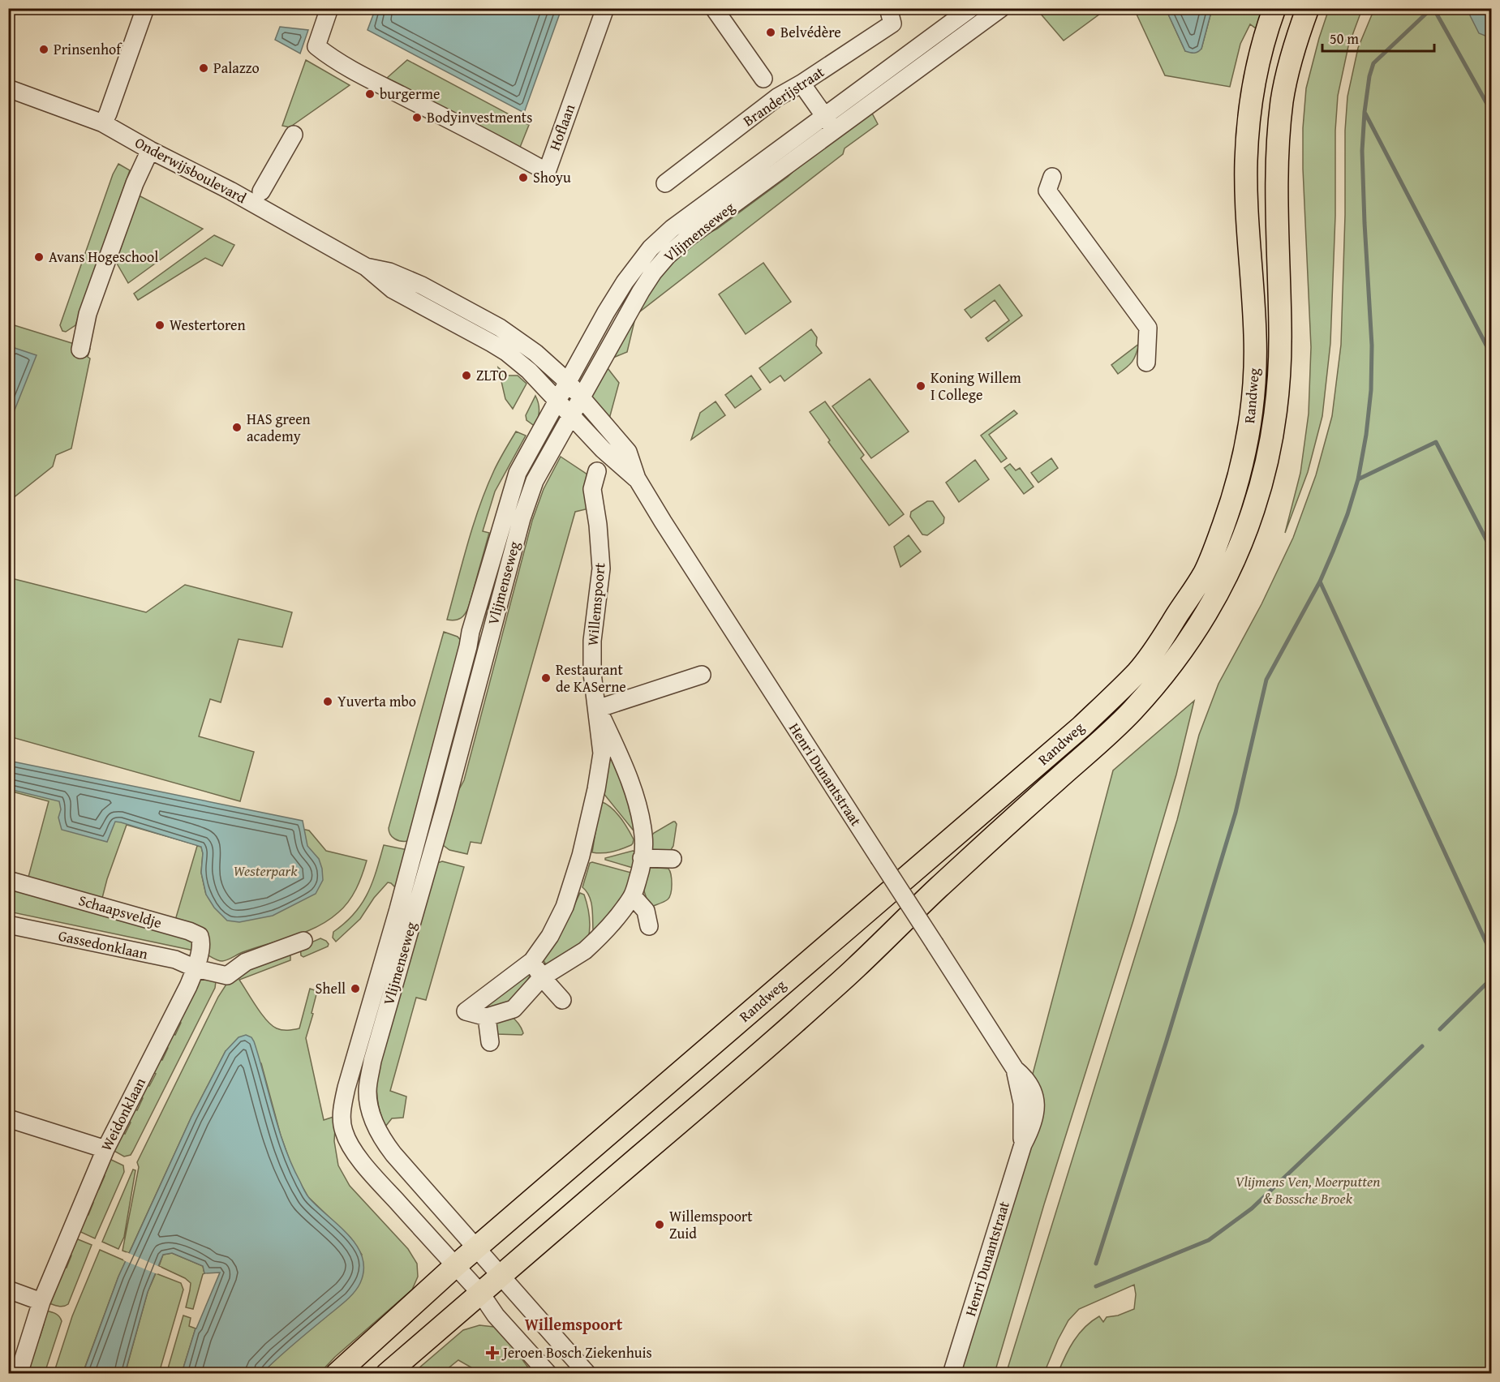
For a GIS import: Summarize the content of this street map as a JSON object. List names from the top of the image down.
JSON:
{
  "streets": {
    "main road": ["Randweg"],
    "street": [
      "Branderijstraat",
      "Hoflaan",
      "Onderwijsboulevard",
      "Vlijmenseweg",
      "Willemspoort",
      "Henri Dunantstraat",
      "Schaapsveldje",
      "Gassedonklaan",
      "Weidonklaan"
    ]
  },
  "crossings": [
    ["Onderwijsboulevard", "Vlijmenseweg"],
    ["Onderwijsboulevard", "Henri Dunantstraat"],
    ["Vlijmenseweg", "Randweg"],
    ["Vlijmenseweg", "Henri Dunantstraat"],
    ["Schaapsveldje", "Gassedonklaan"],
    ["Schaapsveldje", "Weidonklaan"],
    ["Gassedonklaan", "Weidonklaan"]
  ],
  "districts": ["Willemspoort"],
  "parks": ["Westerpark", "Vlijmens Ven, Moerputten & Bossche Broek"],
  "places": {
    "other": [
      "Belvédère",
      "Prinsenhof",
      "Palazzo",
      "burgerme",
      "Bodyinvestments",
      "Shoyu",
      "Avans Hogeschool",
      "Westertoren",
      "ZLTO",
      "Koning Willem I College",
      "HAS green academy",
      "Restaurant de KASerne",
      "Yuverta mbo",
      "Shell",
      "Willemspoort Zuid"
    ],
    "health": ["Jeroen Bosch Ziekenhuis"]
  },
  "scale_bar": "50 m"
}
